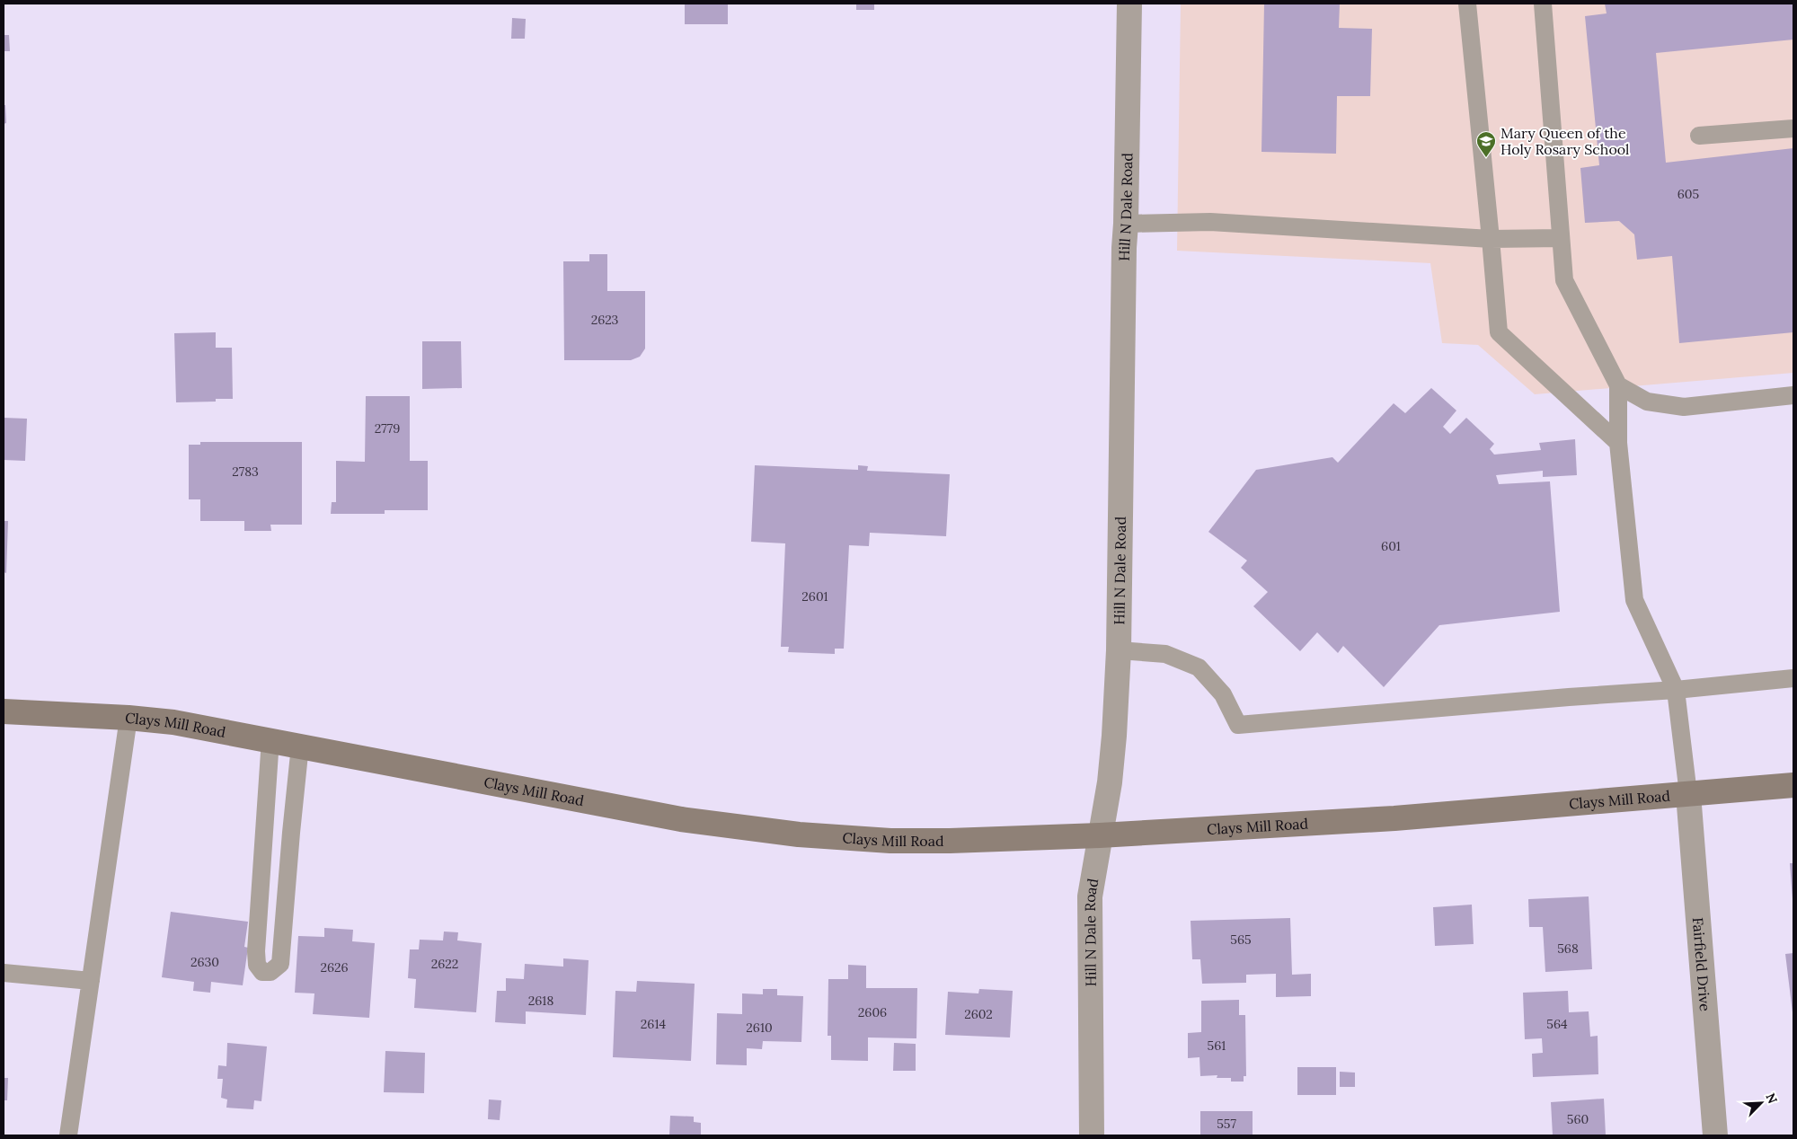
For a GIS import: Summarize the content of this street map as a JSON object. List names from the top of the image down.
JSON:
{
  "streets": {
    "main road": ["Clays Mill Road"],
    "street": ["Hill N Dale Road", "Fairfield Drive"]
  },
  "crossings": [
    ["Hill N Dale Road", "Clays Mill Road"],
    ["Clays Mill Road", "Fairfield Drive"]
  ],
  "places": {
    "school or university": ["Mary Queen of the Holy Rosary School"]
  },
  "house_numbers": [
    "605",
    "2623",
    "2779",
    "2783",
    "601",
    "2601",
    "565",
    "568",
    "2630",
    "2622",
    "2626",
    "2618",
    "2606",
    "2602",
    "2614",
    "564",
    "2610",
    "561",
    "560",
    "557"
  ],
  "north": "top right"
}
